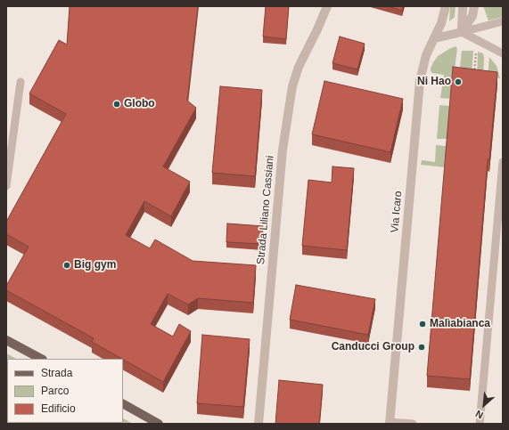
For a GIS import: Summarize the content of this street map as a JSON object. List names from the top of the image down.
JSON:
{
  "streets": {
    "street": ["Strada Liliano Cassiani", "Via Icaro"]
  },
  "places": [
    "Ni Hao",
    "Globo",
    "Big gym",
    "Malìabianca",
    "Canducci Group"
  ],
  "legend": ["Strada", "Parco", "Edificio"],
  "north": "bottom left"
}
